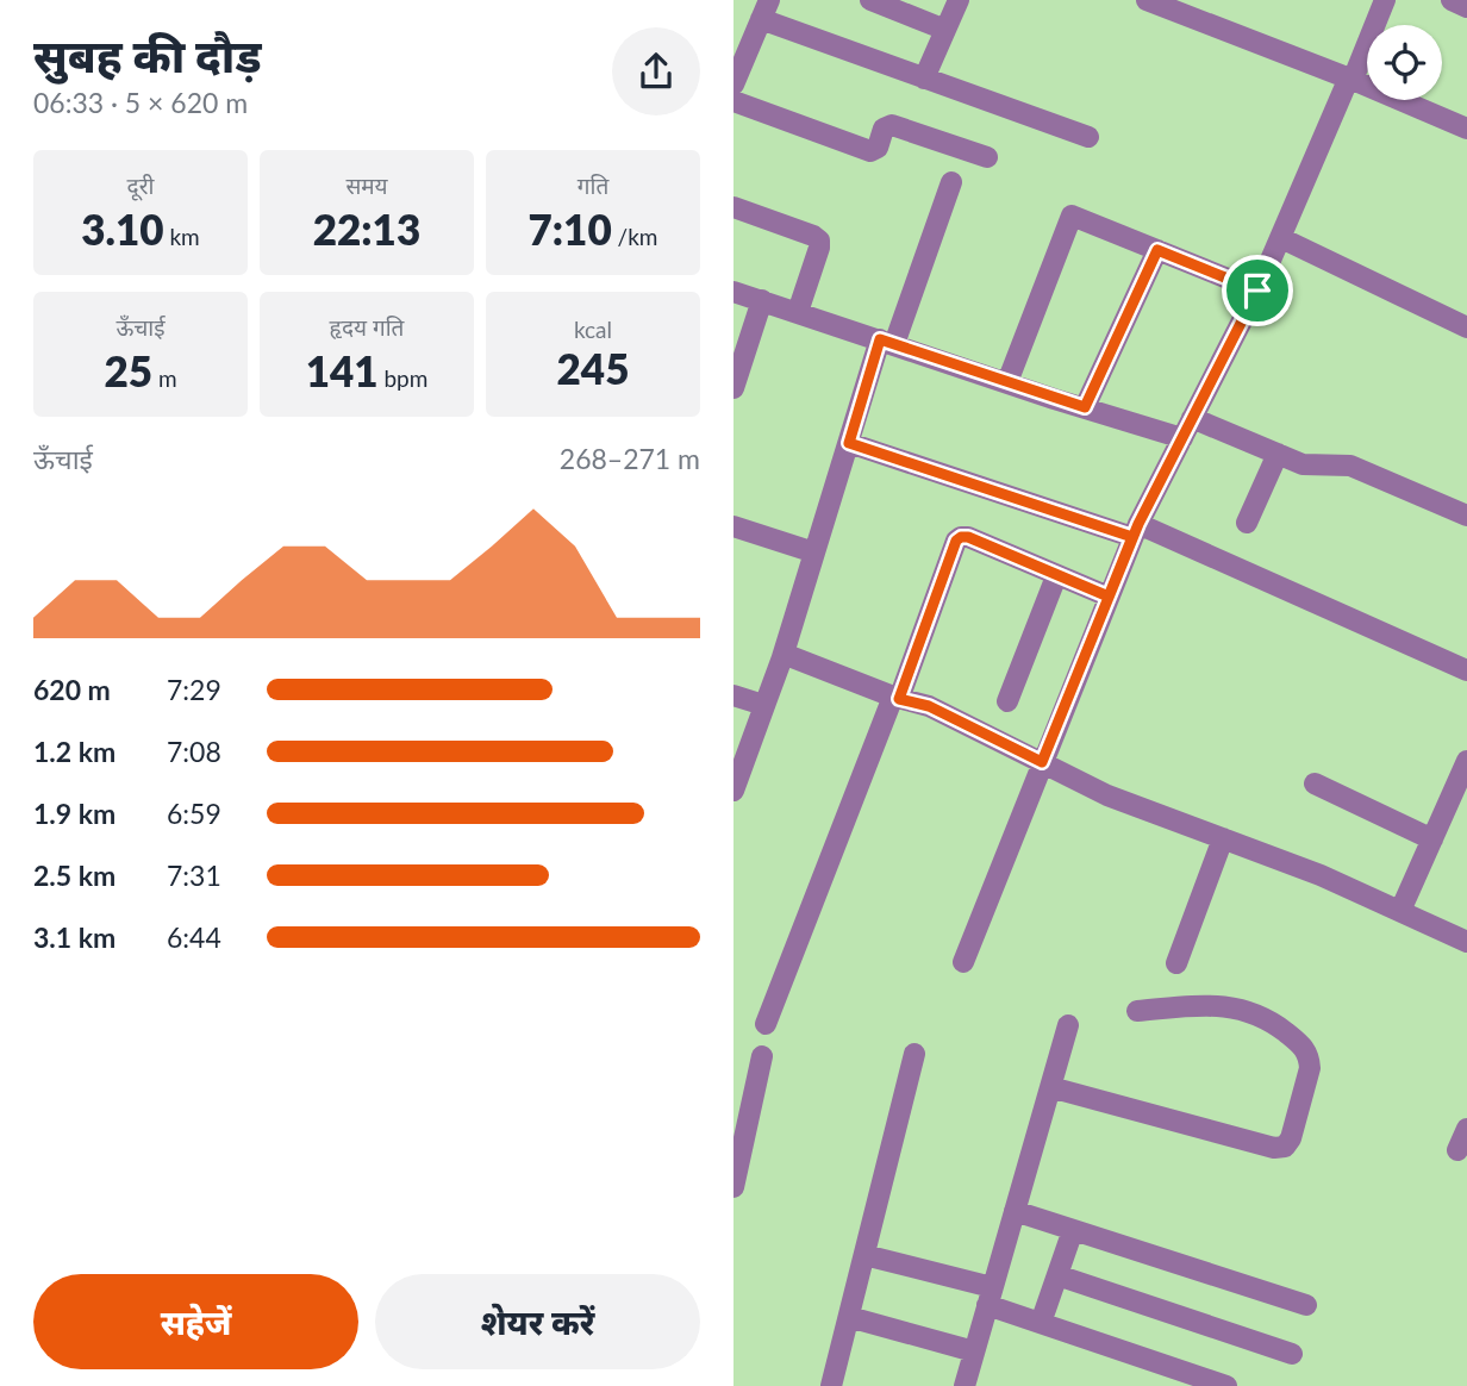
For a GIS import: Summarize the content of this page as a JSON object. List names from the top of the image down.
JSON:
{
  "page": {
    "heading": ["सुबह की दौड़", "06:33 · 5 × 620 m"],
    "stats": [
      ["दूरी", "3.10 km"],
      ["समय", "22:13"],
      ["गति", "7:10 /km"],
      ["ऊँचाई", "25 m"],
      ["हृदय गति", "141 bpm"],
      ["kcal", "245"]
    ],
    "chart": ["ऊँचाई", "268–271 m"],
    "list": [
      {
        "name": "620 m",
        "note": "7:29"
      },
      {
        "name": "1.2 km",
        "note": "7:08"
      },
      {
        "name": "1.9 km",
        "note": "6:59"
      },
      {
        "name": "2.5 km",
        "note": "7:31"
      },
      {
        "name": "3.1 km",
        "note": "6:44"
      }
    ],
    "buttons": ["सहेजें", "शेयर करें"]
  }
}
